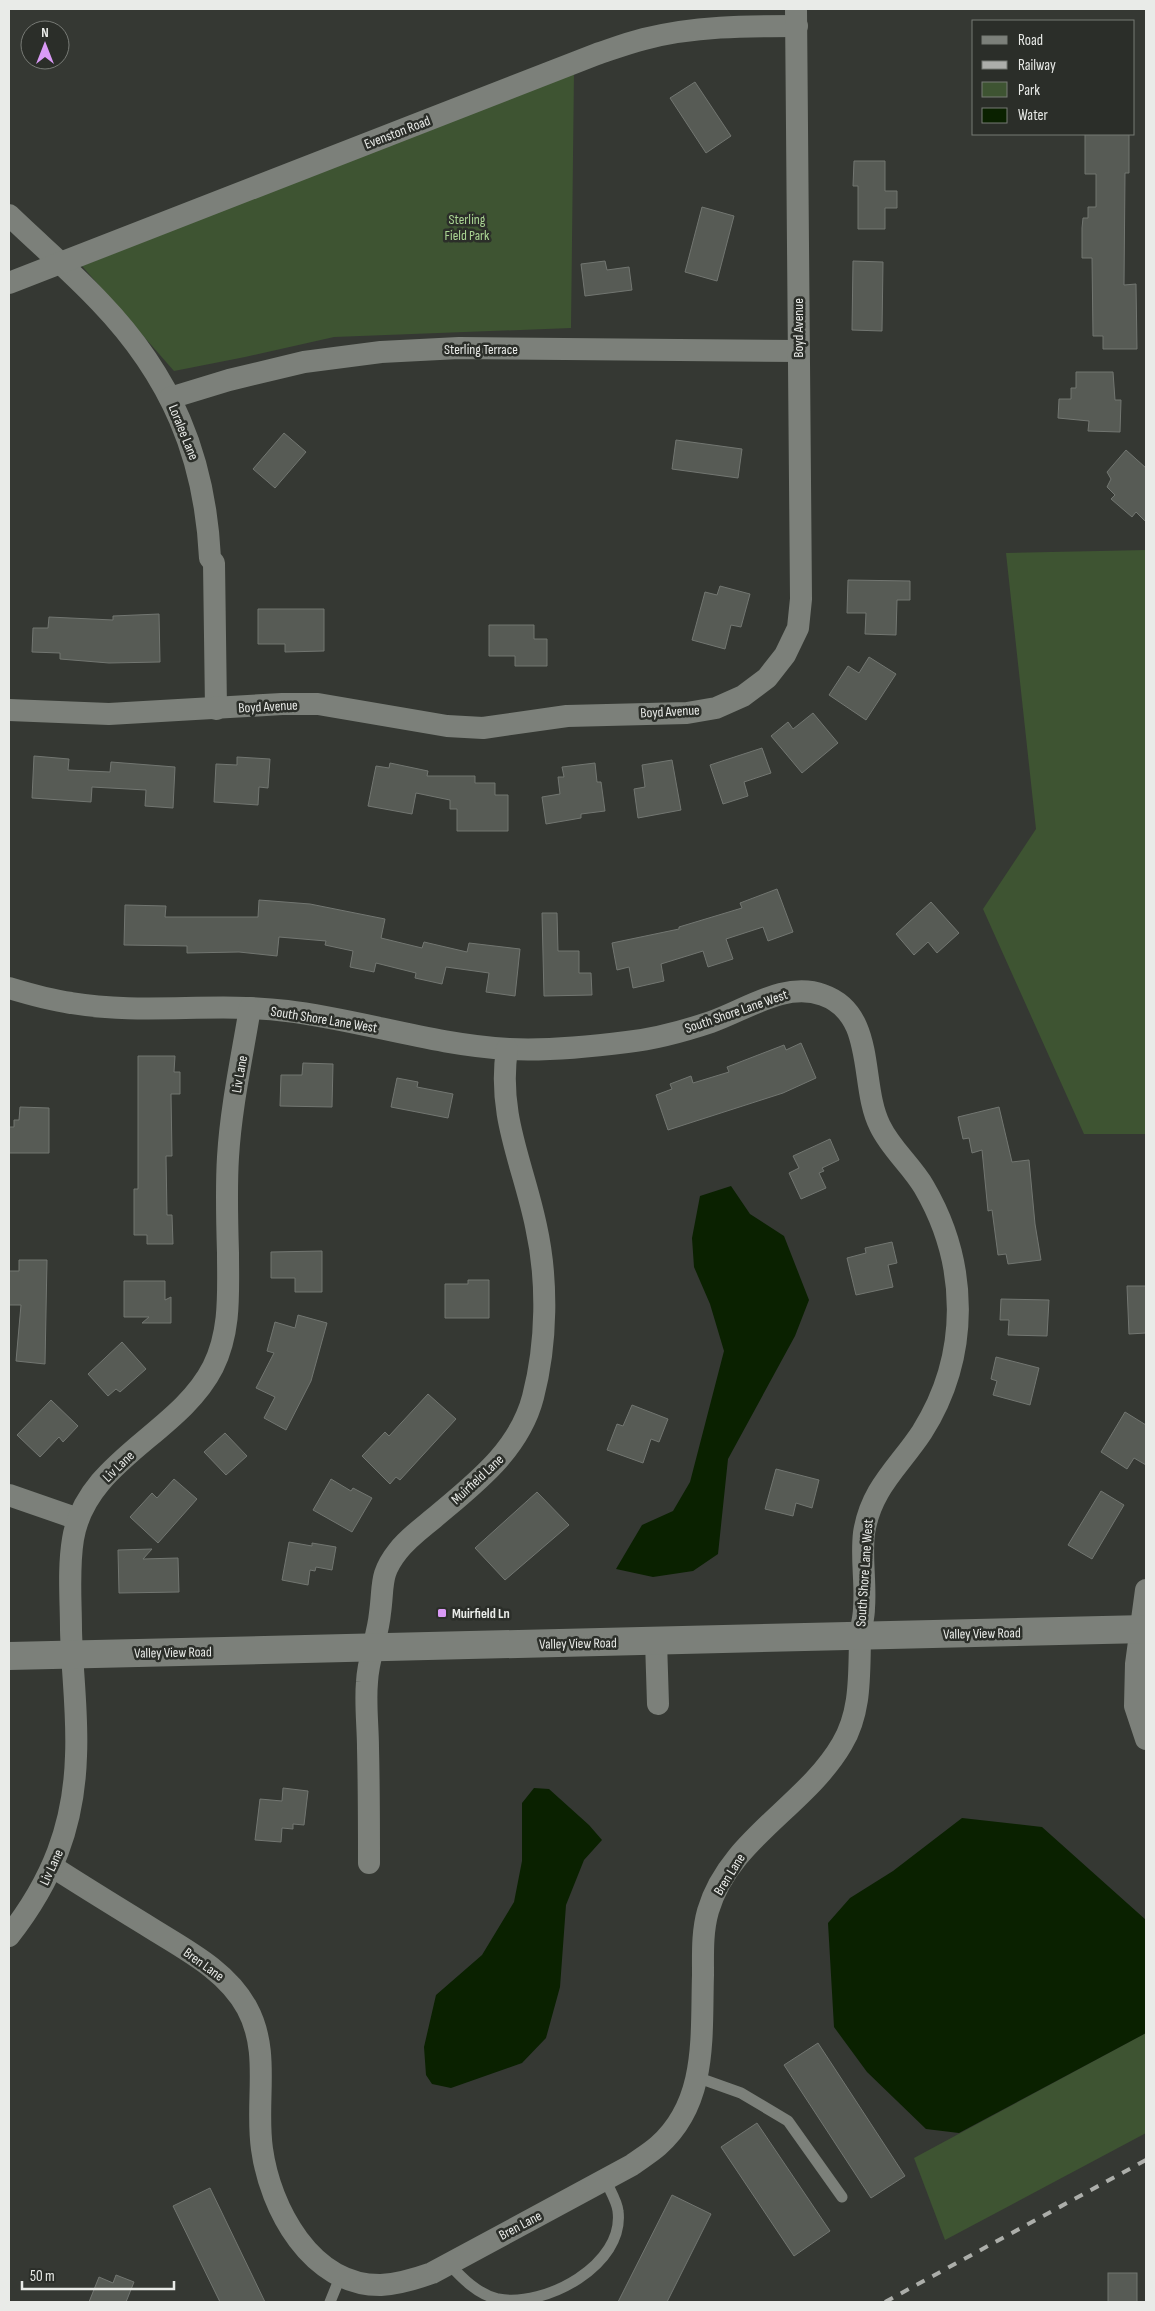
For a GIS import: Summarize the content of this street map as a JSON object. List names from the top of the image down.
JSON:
{
  "streets": {
    "street": [
      "Evenston Road",
      "Boyd Avenue",
      "Sterling Terrace",
      "Loralee Lane",
      "South Shore Lane West",
      "Liv Lane",
      "Muirfield Lane",
      "Valley View Road",
      "Bren Lane"
    ]
  },
  "crossings": [
    ["Evenston Road", "Boyd Avenue"],
    ["Evenston Road", "Loralee Lane"],
    ["Boyd Avenue", "Sterling Terrace"],
    ["Boyd Avenue", "Loralee Lane"],
    ["Sterling Terrace", "Loralee Lane"],
    ["South Shore Lane West", "Liv Lane"],
    ["South Shore Lane West", "Muirfield Lane"],
    ["South Shore Lane West", "Valley View Road"],
    ["South Shore Lane West", "Bren Lane"],
    ["Liv Lane", "Valley View Road"],
    ["Liv Lane", "Bren Lane"],
    ["Muirfield Lane", "Valley View Road"],
    ["Valley View Road", "Bren Lane"]
  ],
  "parks": ["Sterling Field Park"],
  "places": {
    "transit": ["Muirfield Ln"]
  },
  "legend": [
    "Road",
    "Railway",
    "Park",
    "Water"
  ],
  "scale_bar": "50 m",
  "north": "top"
}
